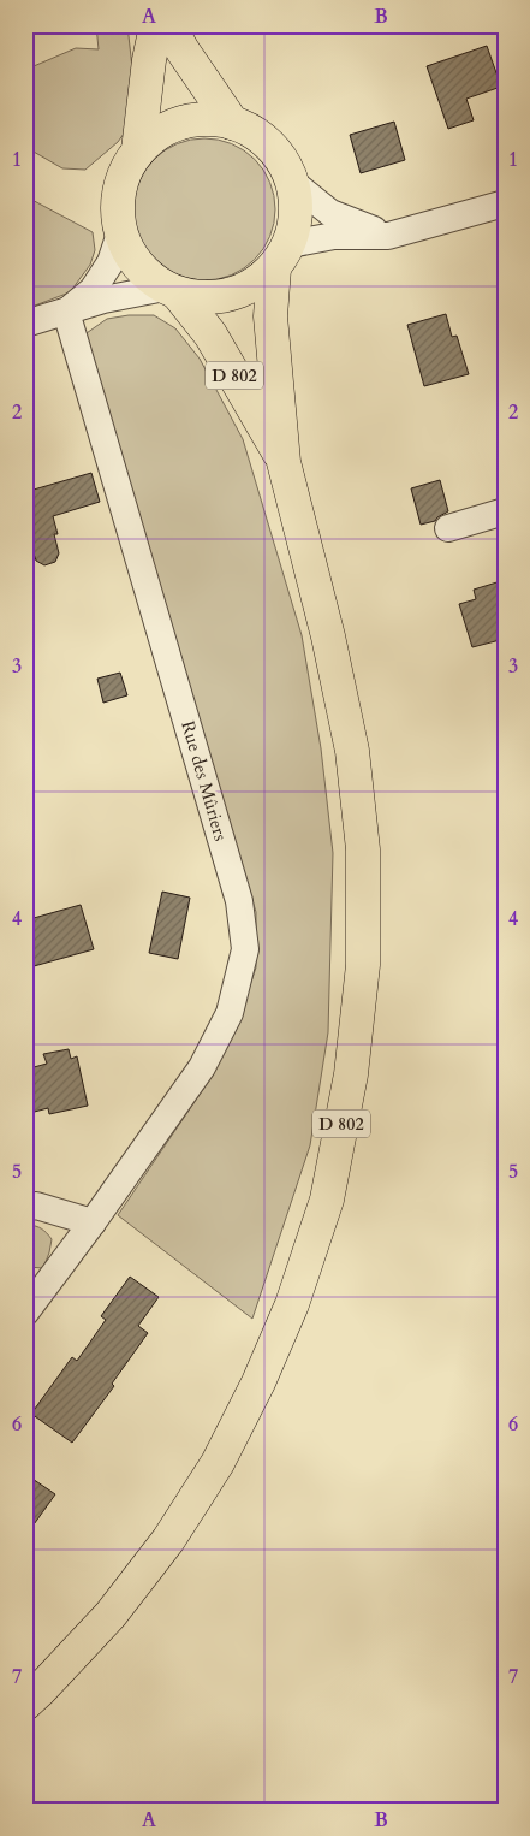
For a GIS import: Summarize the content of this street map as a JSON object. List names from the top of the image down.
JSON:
{
  "streets": {
    "main road": ["D 802"],
    "street": ["Rue des Mûriers"]
  },
  "grid": {
    "columns": ["A", "B"],
    "rows": [
      "1",
      "2",
      "3",
      "4",
      "5",
      "6",
      "7"
    ]
  }
}
